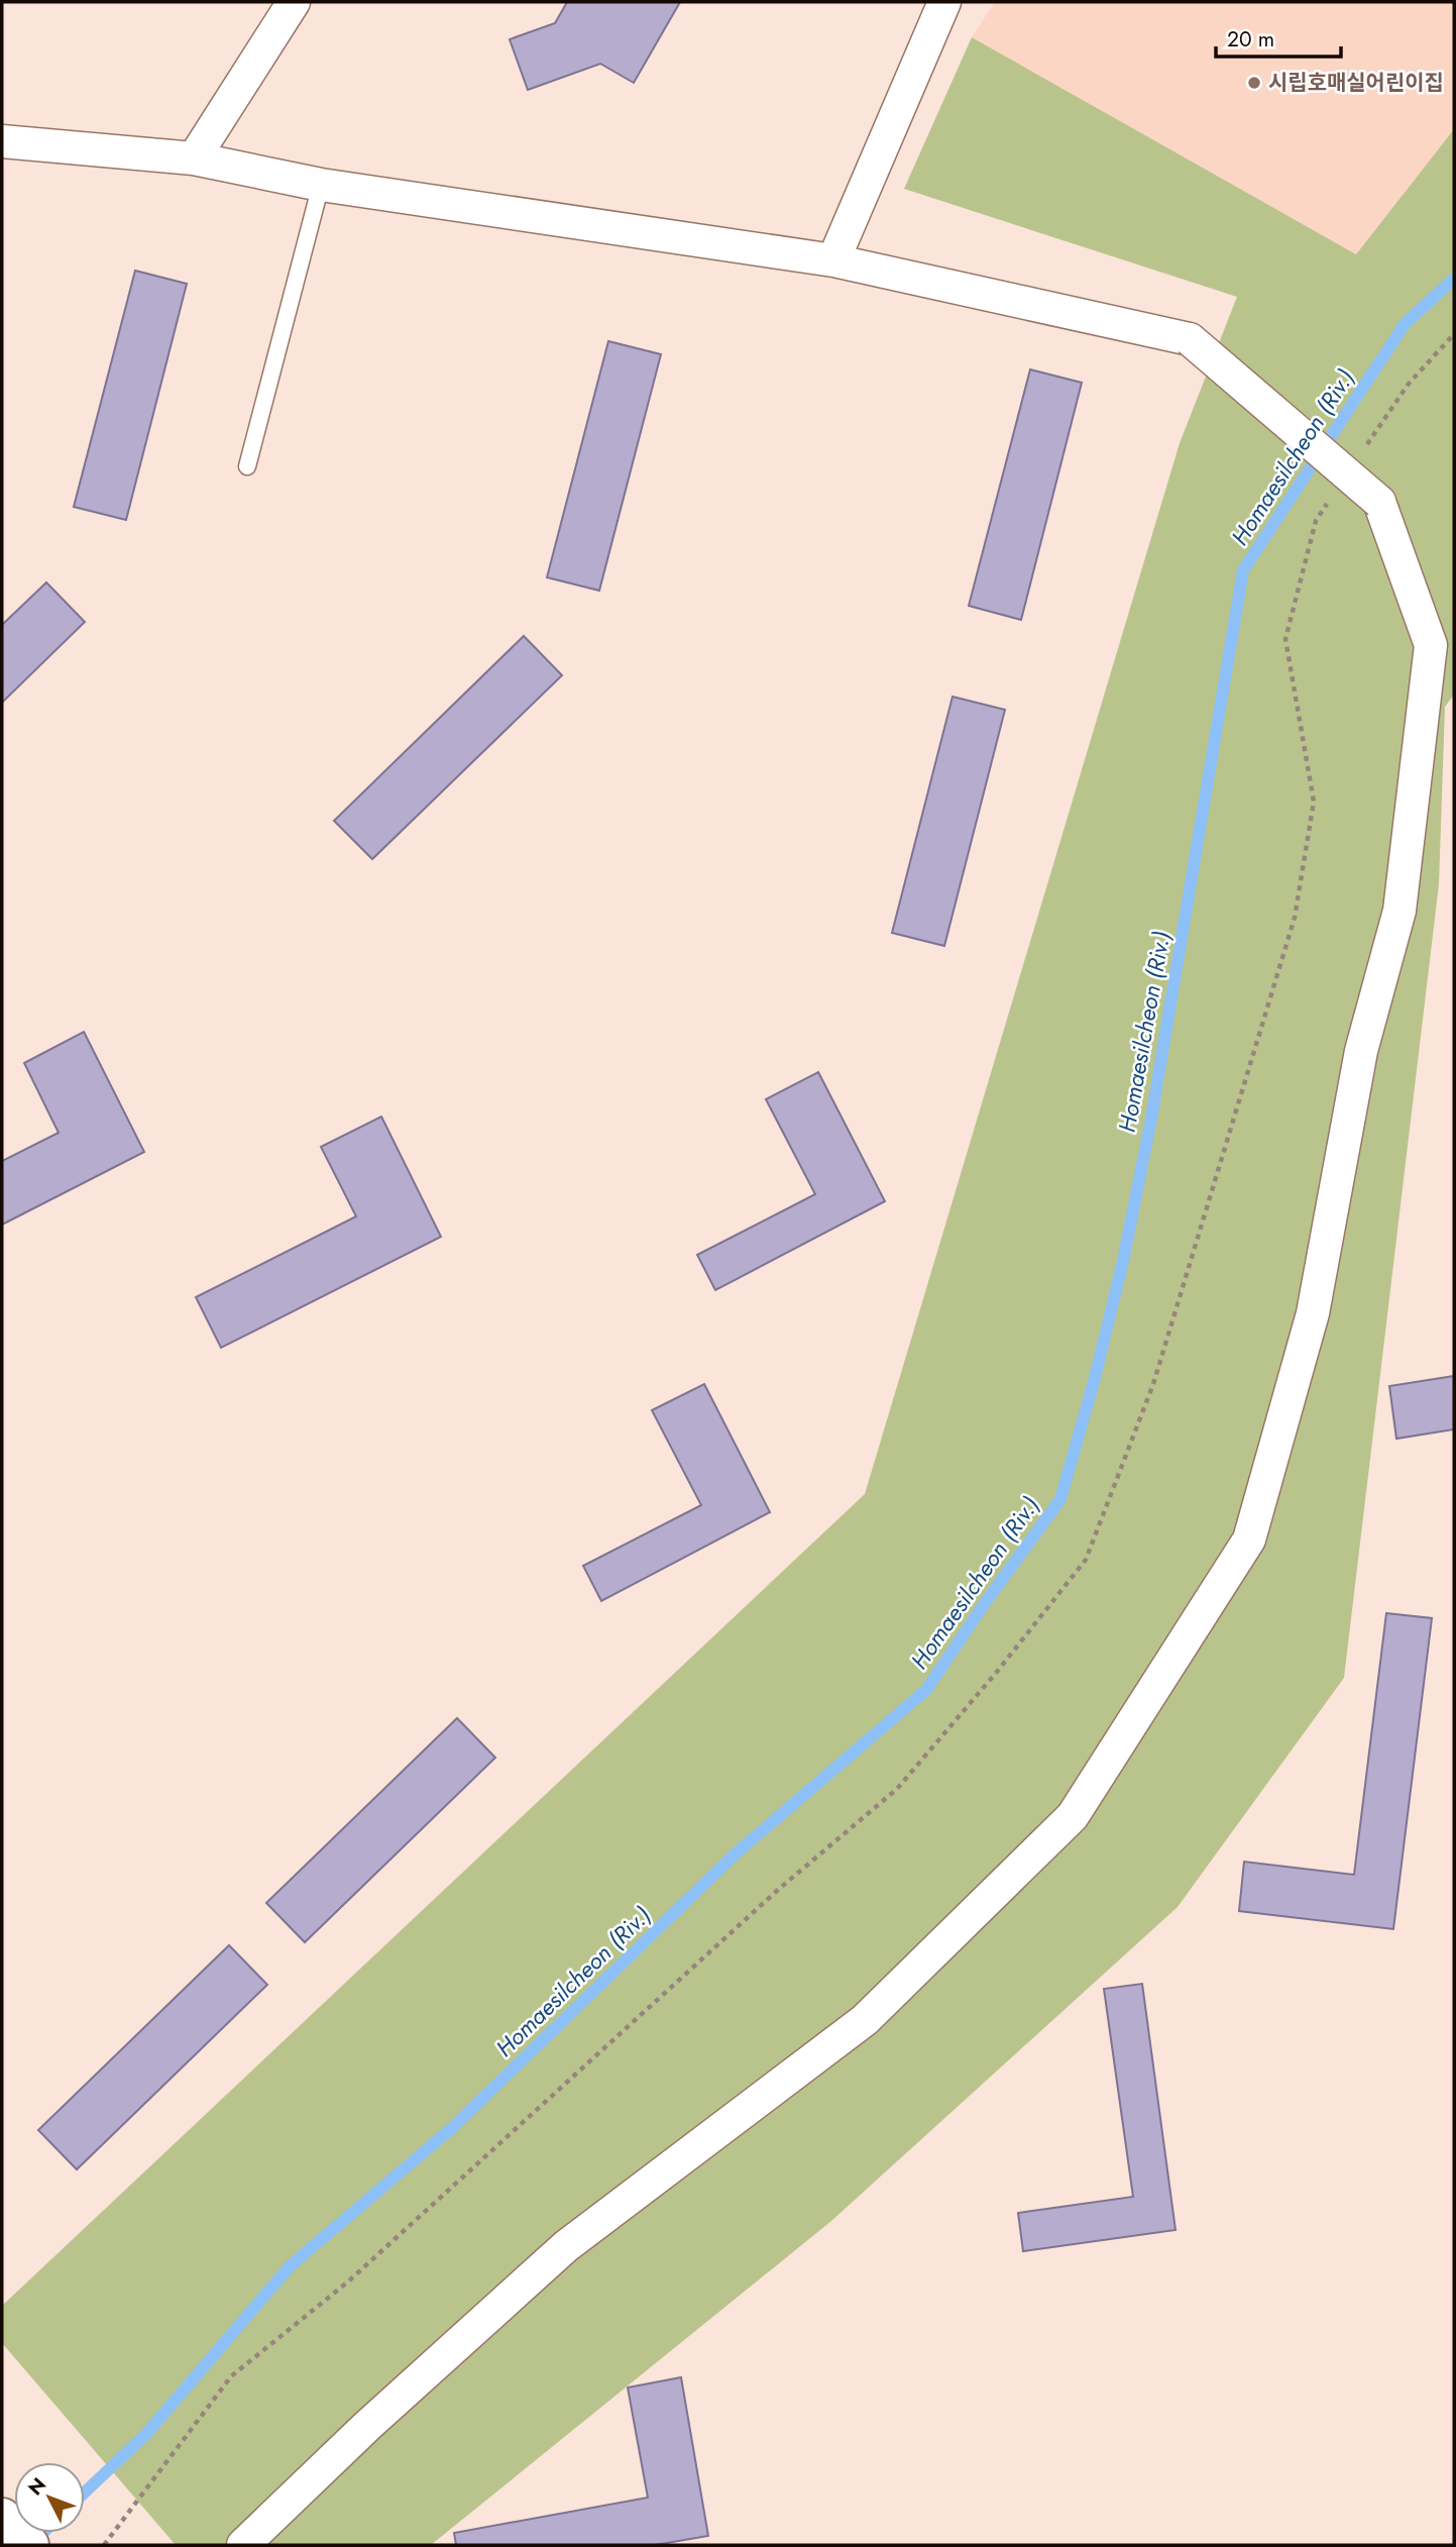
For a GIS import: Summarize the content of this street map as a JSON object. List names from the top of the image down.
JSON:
{
  "water": ["Homaesilcheon (Riv.)"],
  "places": ["시립호매실어린이집"],
  "scale_bar": "20 m",
  "north": "top left"
}
